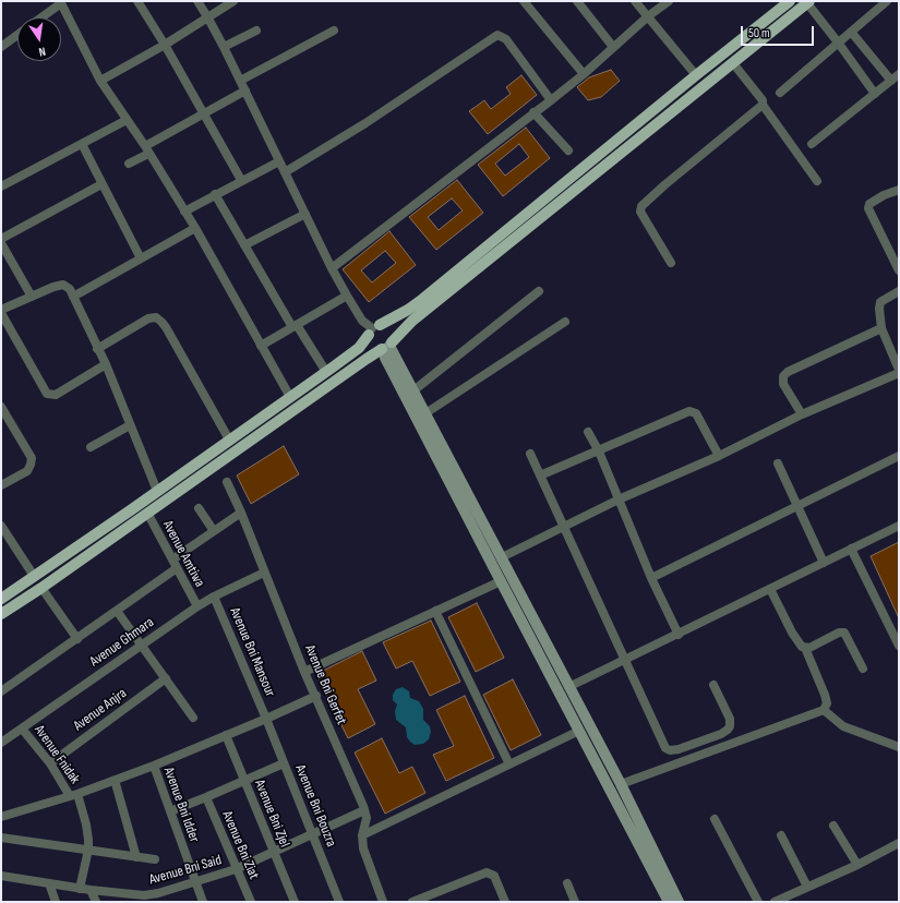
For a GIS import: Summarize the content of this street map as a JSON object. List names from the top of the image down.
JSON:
{
  "streets": {
    "street": [
      "Avenue Amtiwa",
      "Avenue Ghmara",
      "Avenue Bni Mansour",
      "Avenue Bni Gerfet",
      "Avenue Anjra",
      "Avenue Fnidak",
      "Avenue Bni Idder",
      "Avenue Bni Bouzra",
      "Avenue Bni Zjel",
      "Avenue Bni Ziat",
      "Avenue Bni Said"
    ]
  },
  "crossings": [
    ["Avenue Amtiwa", "Avenue Ghmara"],
    ["Avenue Ghmara", "Avenue Bni Mansour"],
    ["Avenue Ghmara", "Avenue Bni Gerfet"],
    ["Avenue Ghmara", "Avenue Fnidak"],
    ["Avenue Bni Mansour", "Avenue Bni Bouzra"],
    ["Avenue Bni Gerfet", "Avenue Bni Said"],
    ["Avenue Anjra", "Avenue Fnidak"],
    ["Avenue Fnidak", "Avenue Bni Said"],
    ["Avenue Bni Idder", "Avenue Bni Ziat"],
    ["Avenue Bni Idder", "Avenue Bni Said"],
    ["Avenue Bni Bouzra", "Avenue Bni Ziat"],
    ["Avenue Bni Bouzra", "Avenue Bni Said"],
    ["Avenue Bni Zjel", "Avenue Bni Ziat"],
    ["Avenue Bni Zjel", "Avenue Bni Said"],
    ["Avenue Bni Ziat", "Avenue Bni Said"]
  ],
  "scale_bar": "50 m",
  "north": "bottom"
}
